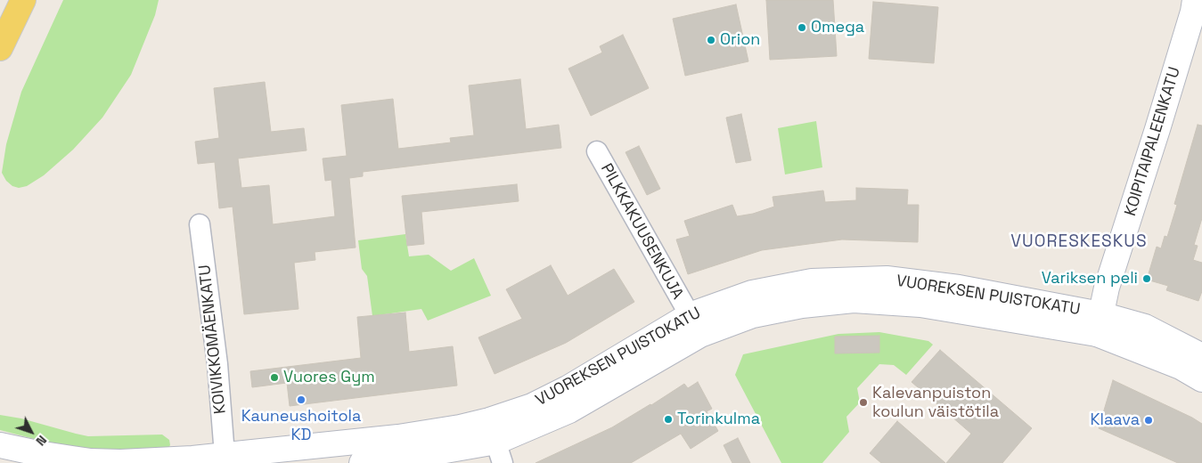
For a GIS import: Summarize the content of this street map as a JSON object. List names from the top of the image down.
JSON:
{
  "streets": {
    "main road": ["KOIPITAIPALEENKATU", "VUOREKSEN PUISTOKATU"],
    "street": ["PILKKAKUUSENKUJA", "KOIVIKKOMÄENKATU"]
  },
  "crossings": [
    ["KOIPITAIPALEENKATU", "VUOREKSEN PUISTOKATU"],
    ["PILKKAKUUSENKUJA", "VUOREKSEN PUISTOKATU"],
    ["VUOREKSEN PUISTOKATU", "KOIVIKKOMÄENKATU"]
  ],
  "districts": ["VUORESKESKUS"],
  "places": [
    "Omega",
    "Orion",
    "Variksen peli",
    "Vuores Gym",
    "Kauneushoitola KD",
    "Kalevanpuiston koulun väistötila",
    "Torinkulma",
    "Klaava"
  ],
  "north": "bottom right"
}
